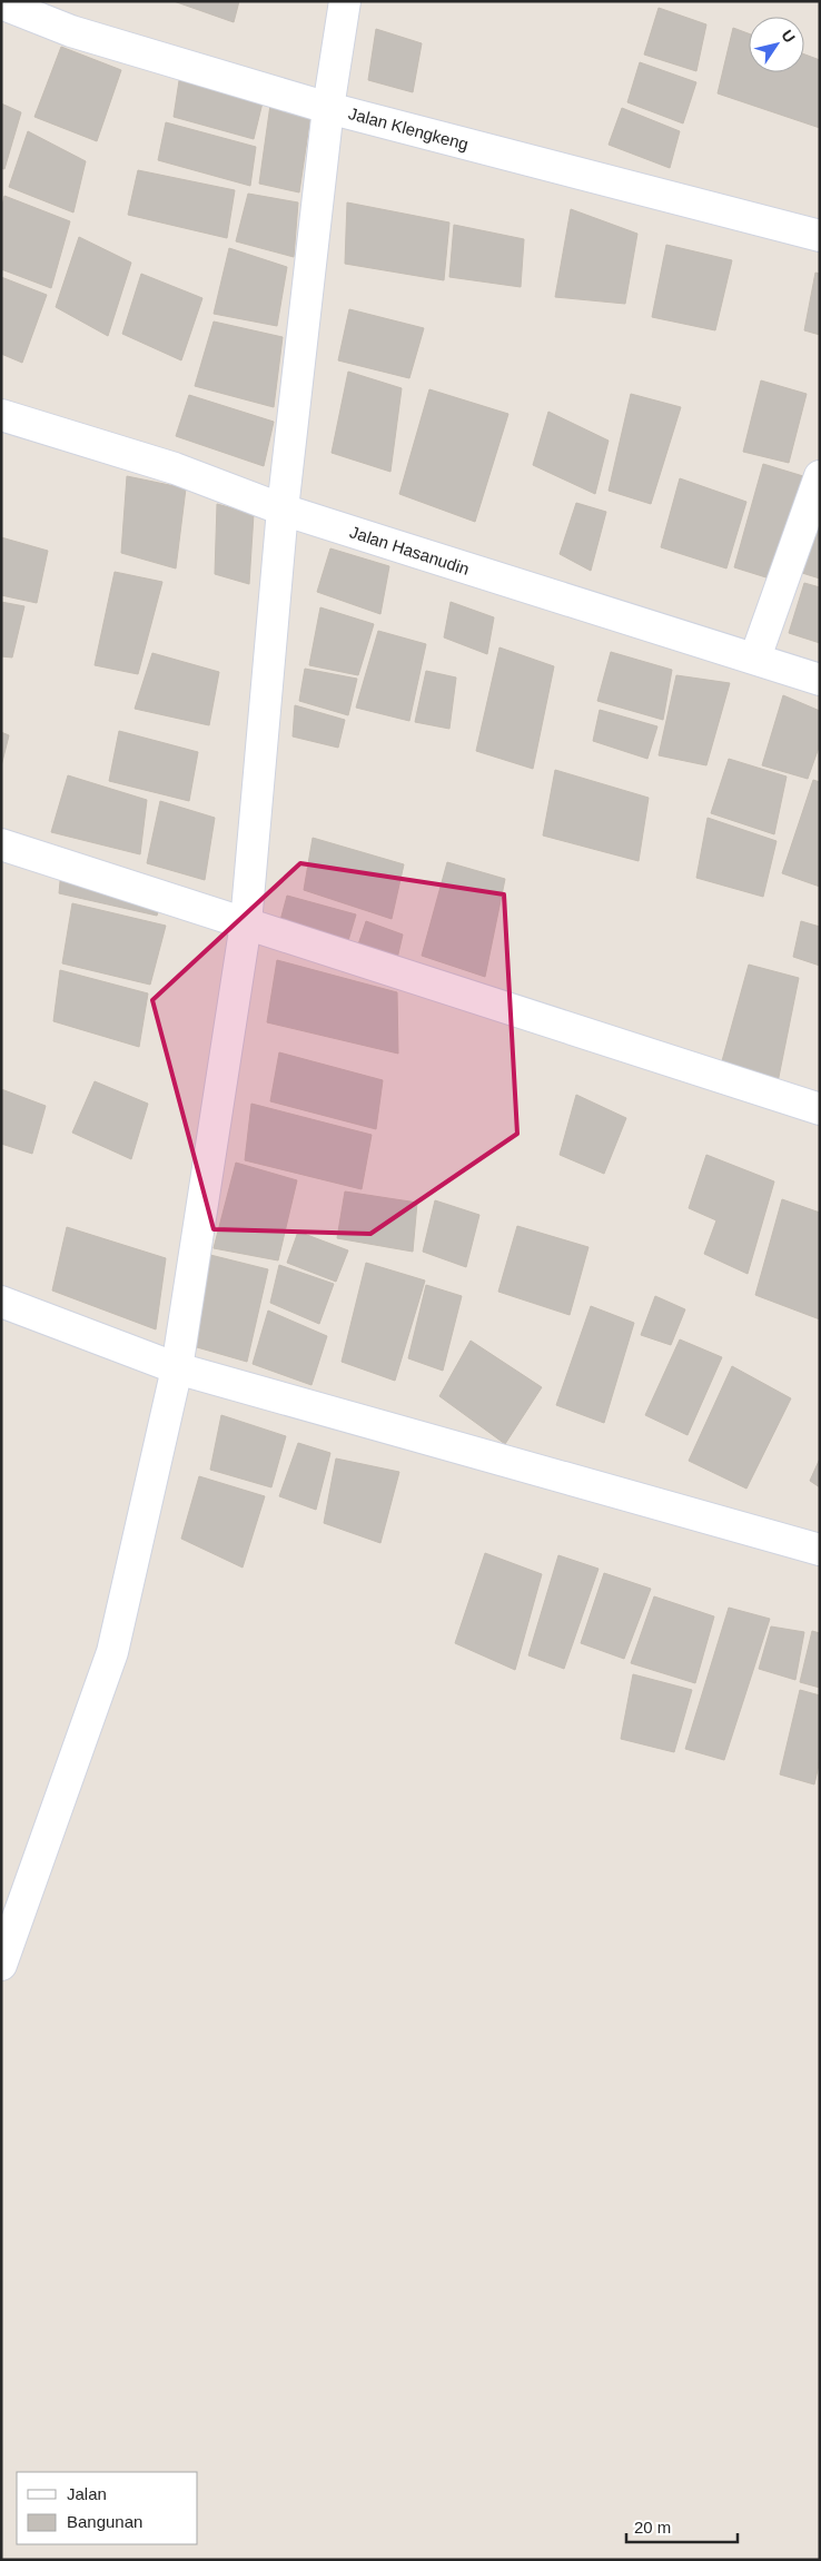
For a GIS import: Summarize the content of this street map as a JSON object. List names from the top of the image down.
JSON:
{
  "streets": {
    "street": ["Jalan Klengkeng", "Jalan Hasanudin"]
  },
  "legend": ["Jalan", "Bangunan"],
  "scale_bar": "20 m",
  "north": "top right"
}
